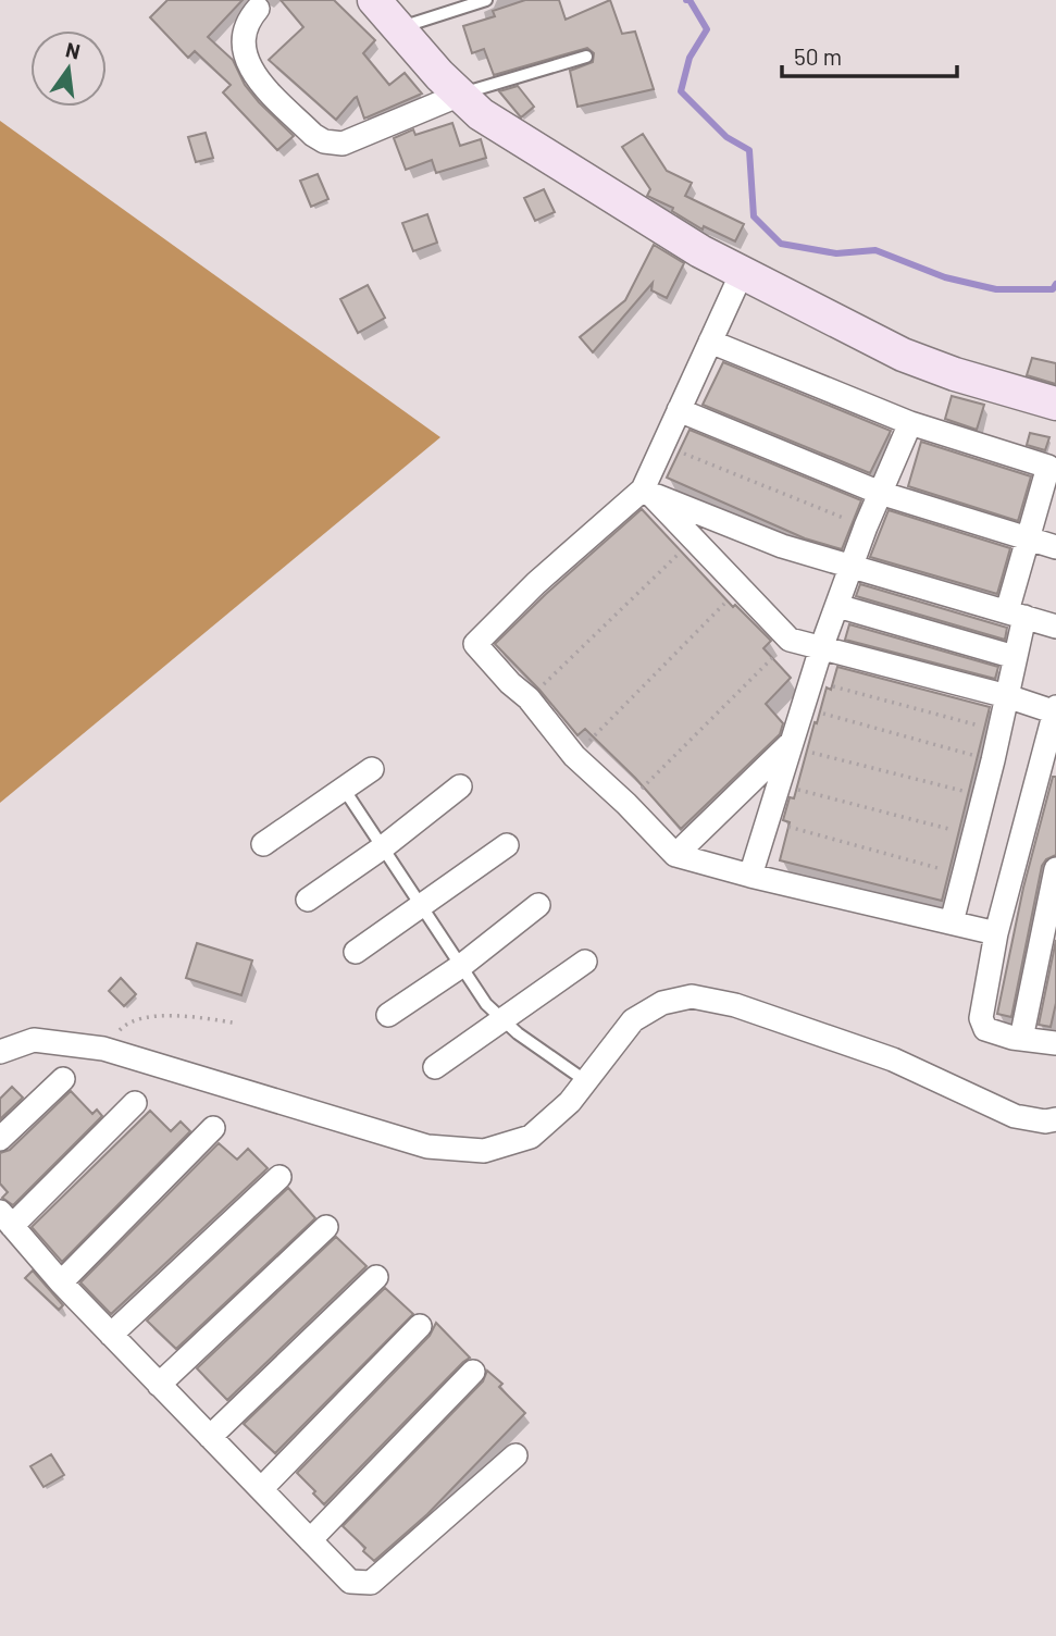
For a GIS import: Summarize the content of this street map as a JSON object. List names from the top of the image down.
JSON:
{
  "scale_bar": "50 m",
  "north": "top"
}
